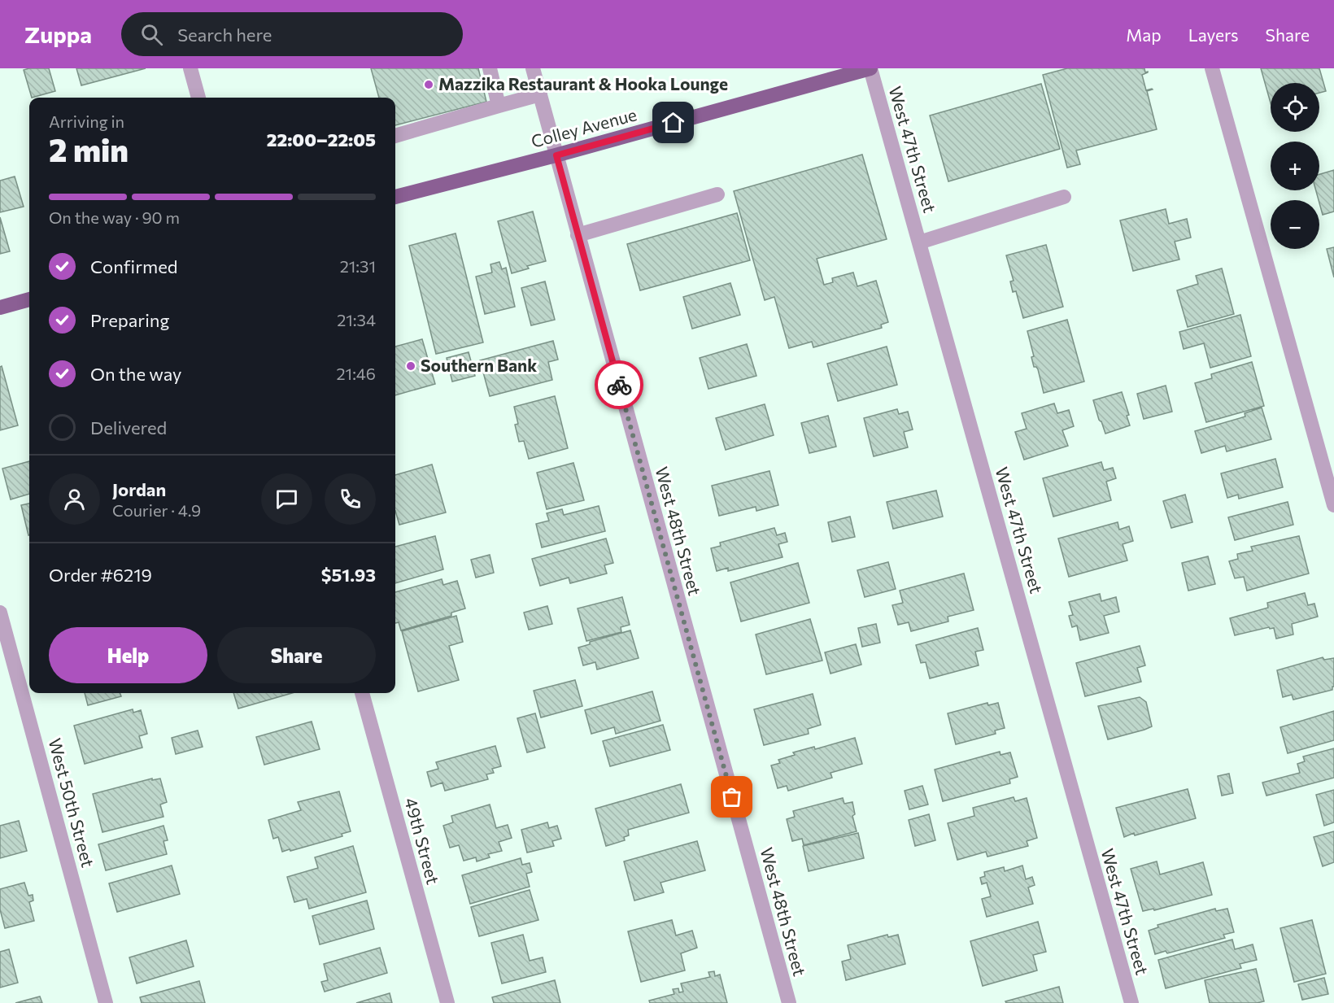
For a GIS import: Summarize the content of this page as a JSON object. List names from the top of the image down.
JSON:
{
  "streets": {
    "main road": ["Colley Avenue"],
    "street": [
      "West 47th Street",
      "West 48th Street",
      "West 50th Street",
      "49th Street"
    ]
  },
  "crossings": [
    ["Colley Avenue", "West 47th Street"],
    ["Colley Avenue", "West 48th Street"]
  ],
  "places": ["Mazzika Restaurant & Hooka Lounge", "Southern Bank"],
  "page": {
    "header": "Zuppa",
    "search": "Search here",
    "nav": ["Map", "Layers", "Share"],
    "map_buttons": ["+", "−"],
    "heading": ["2 min", "Arriving in", "22:00–22:05"],
    "panel": [
      "Jordan",
      "Courier · 4.9",
      "Order #6219",
      "$51.93"
    ],
    "bar": "On the way · 90 m",
    "list": [
      ["Confirmed", "21:31"],
      ["Preparing", "21:34"],
      ["On the way", "21:46"],
      "Delivered"
    ],
    "buttons": ["Help", "Share"]
  }
}
